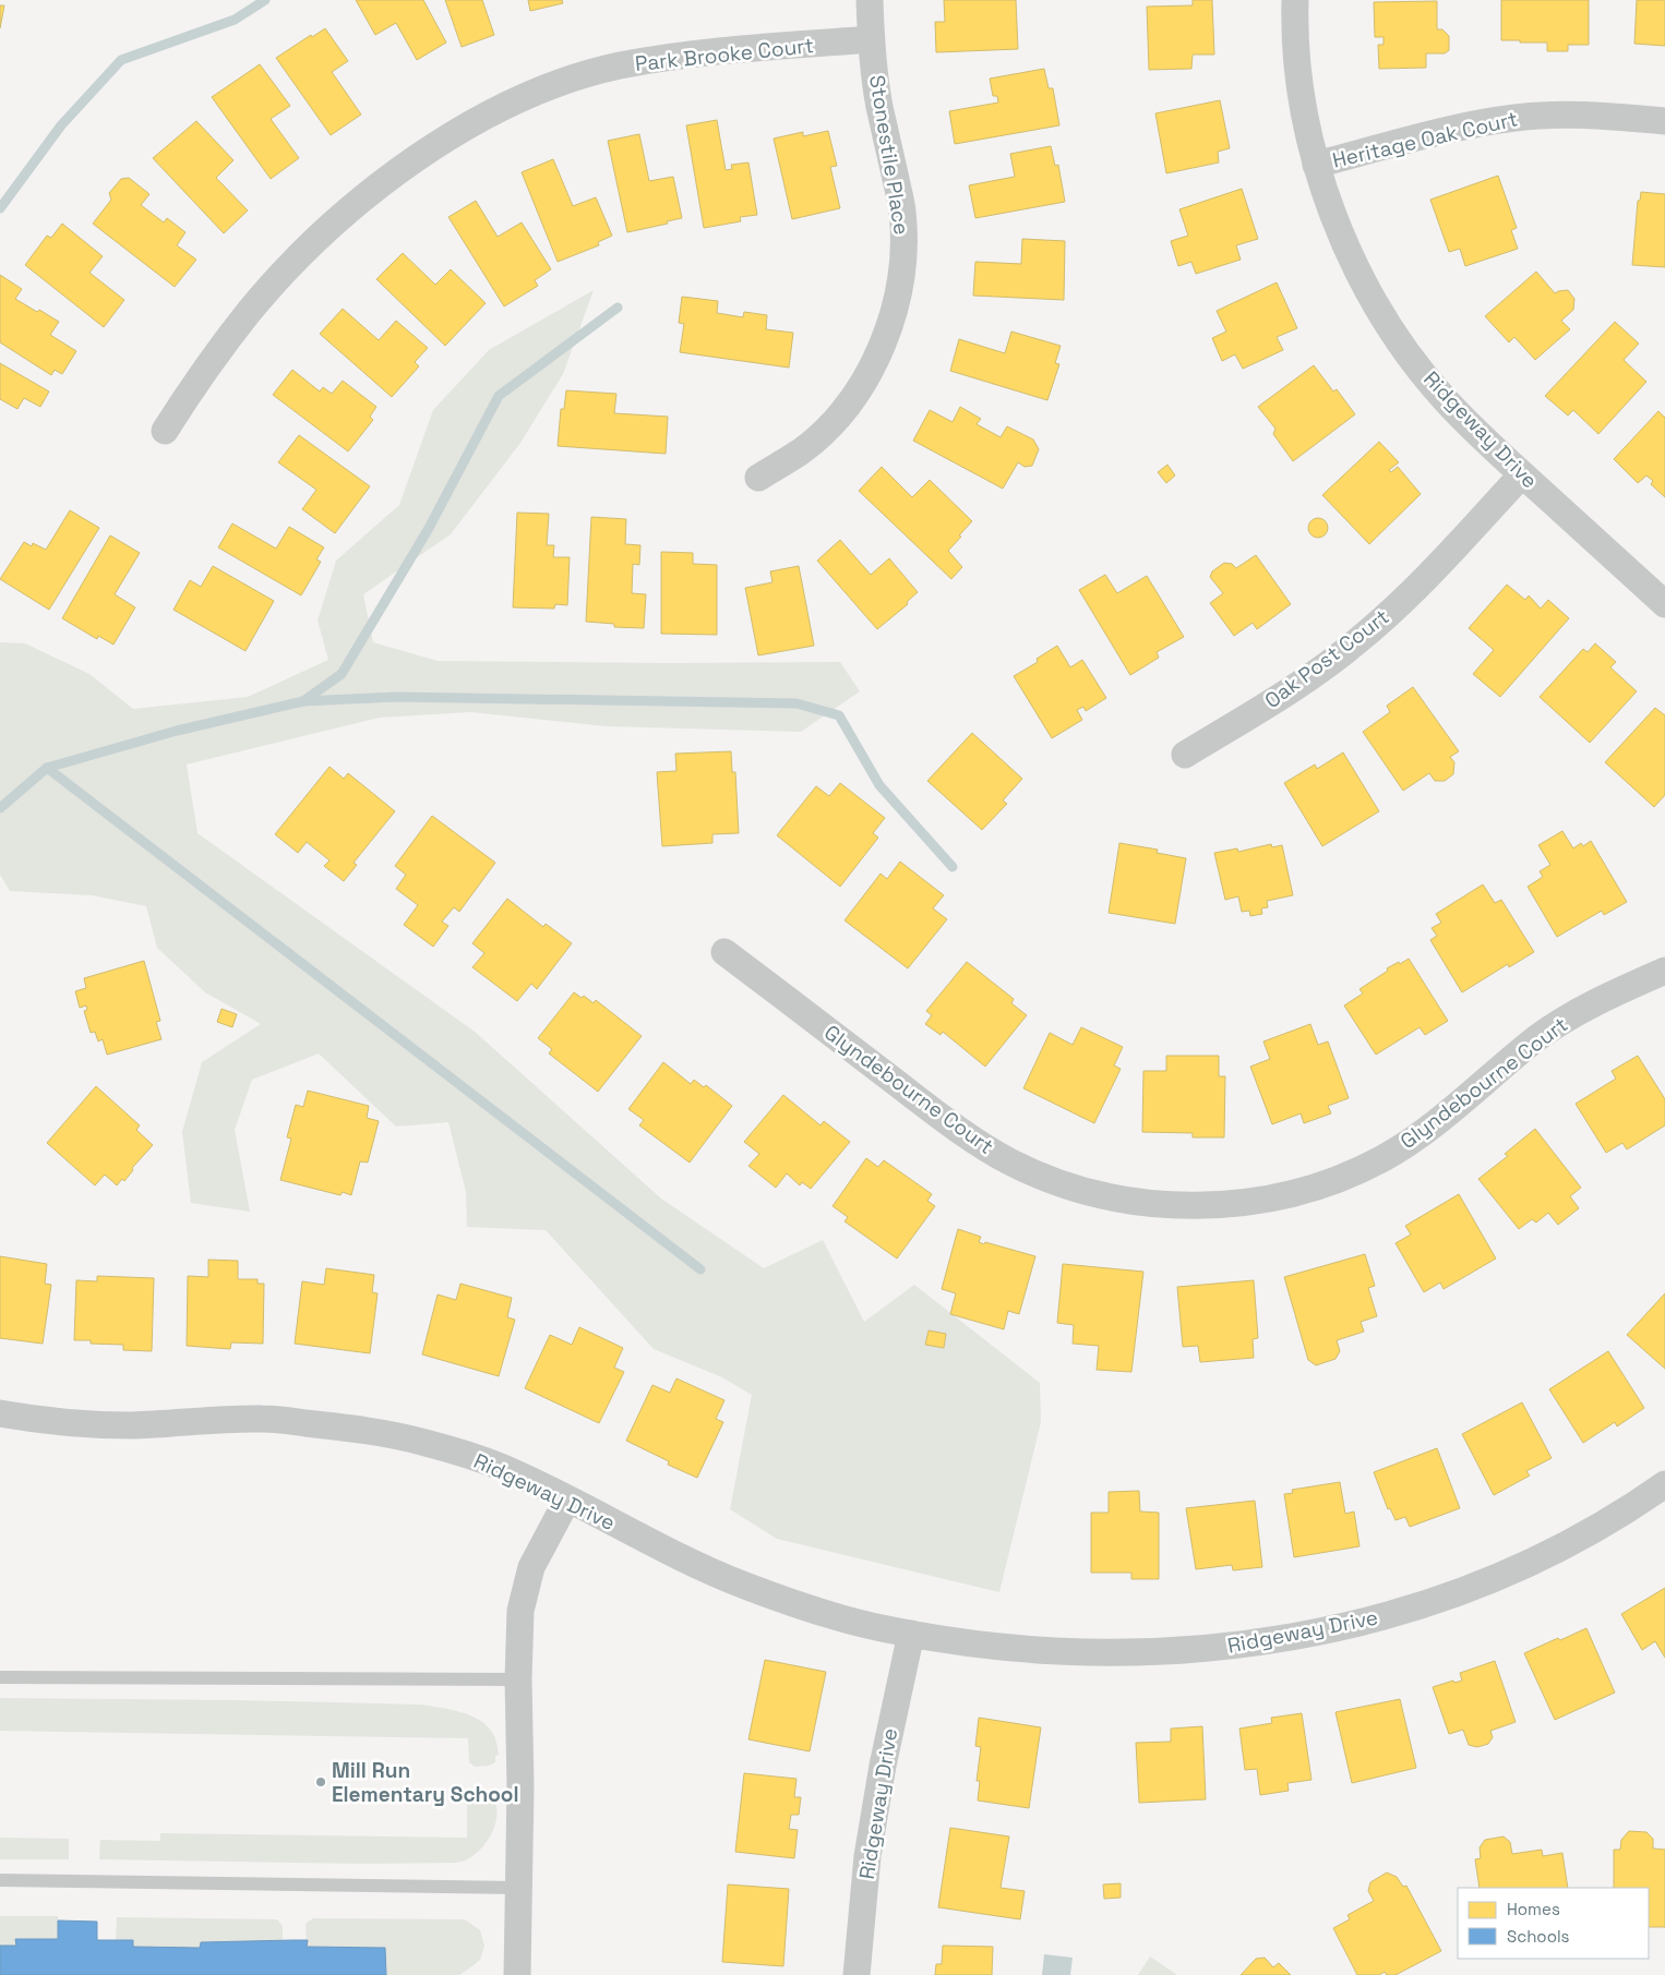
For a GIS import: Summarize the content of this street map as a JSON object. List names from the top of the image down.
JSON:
{
  "streets": {
    "street": [
      "Park Brooke Court",
      "Heritage Oak Court",
      "Stonestile Place",
      "Ridgeway Drive",
      "Oak Post Court",
      "Glyndebourne Court"
    ]
  },
  "crossings": [
    ["Park Brooke Court", "Stonestile Place"],
    ["Heritage Oak Court", "Ridgeway Drive"],
    ["Ridgeway Drive", "Oak Post Court"]
  ],
  "places": ["Mill Run Elementary School"],
  "legend": ["Homes", "Schools"]
}
